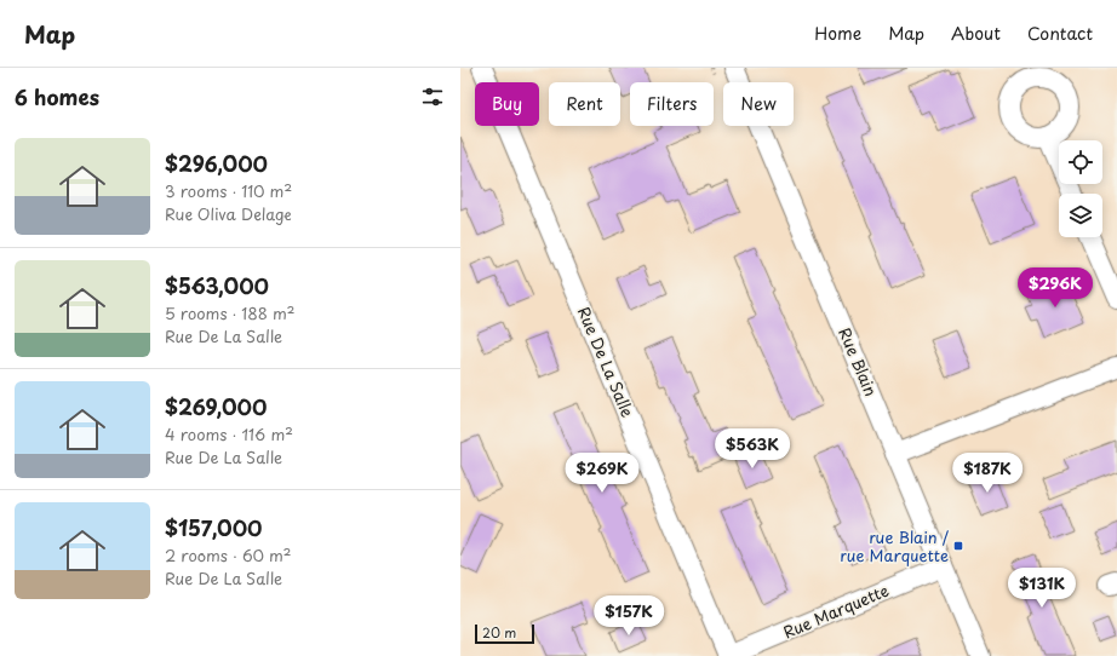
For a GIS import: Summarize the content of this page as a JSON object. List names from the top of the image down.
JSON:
{
  "streets": {
    "street": ["Rue De La Salle", "Rue Blain", "Rue Marquette"]
  },
  "crossings": [
    ["Rue De La Salle", "Rue Marquette"],
    ["Rue Blain", "Rue Marquette"]
  ],
  "places": {
    "transit": ["rue Blain / rue Marquette"]
  },
  "scale_bar": "20 m",
  "page": {
    "header": "Map",
    "nav": [
      "Home",
      "Map",
      "About",
      "Contact"
    ],
    "heading": "6 homes",
    "chip": [
      "Buy",
      "Rent",
      "Filters",
      "New"
    ],
    "list": [
      {
        "name": "$296,000",
        "note": "3 rooms · 110 m² · Rue Oliva Delage"
      },
      {
        "name": "$563,000",
        "note": "5 rooms · 188 m² · Rue De La Salle"
      },
      {
        "name": "$269,000",
        "note": "4 rooms · 116 m² · Rue De La Salle"
      },
      {
        "name": "$157,000",
        "note": "2 rooms · 60 m² · Rue De La Salle"
      }
    ],
    "price": [
      "$296K",
      "$563K",
      "$269K",
      "$187K",
      "$131K",
      "$157K"
    ],
    "scale": "20 m"
  }
}
